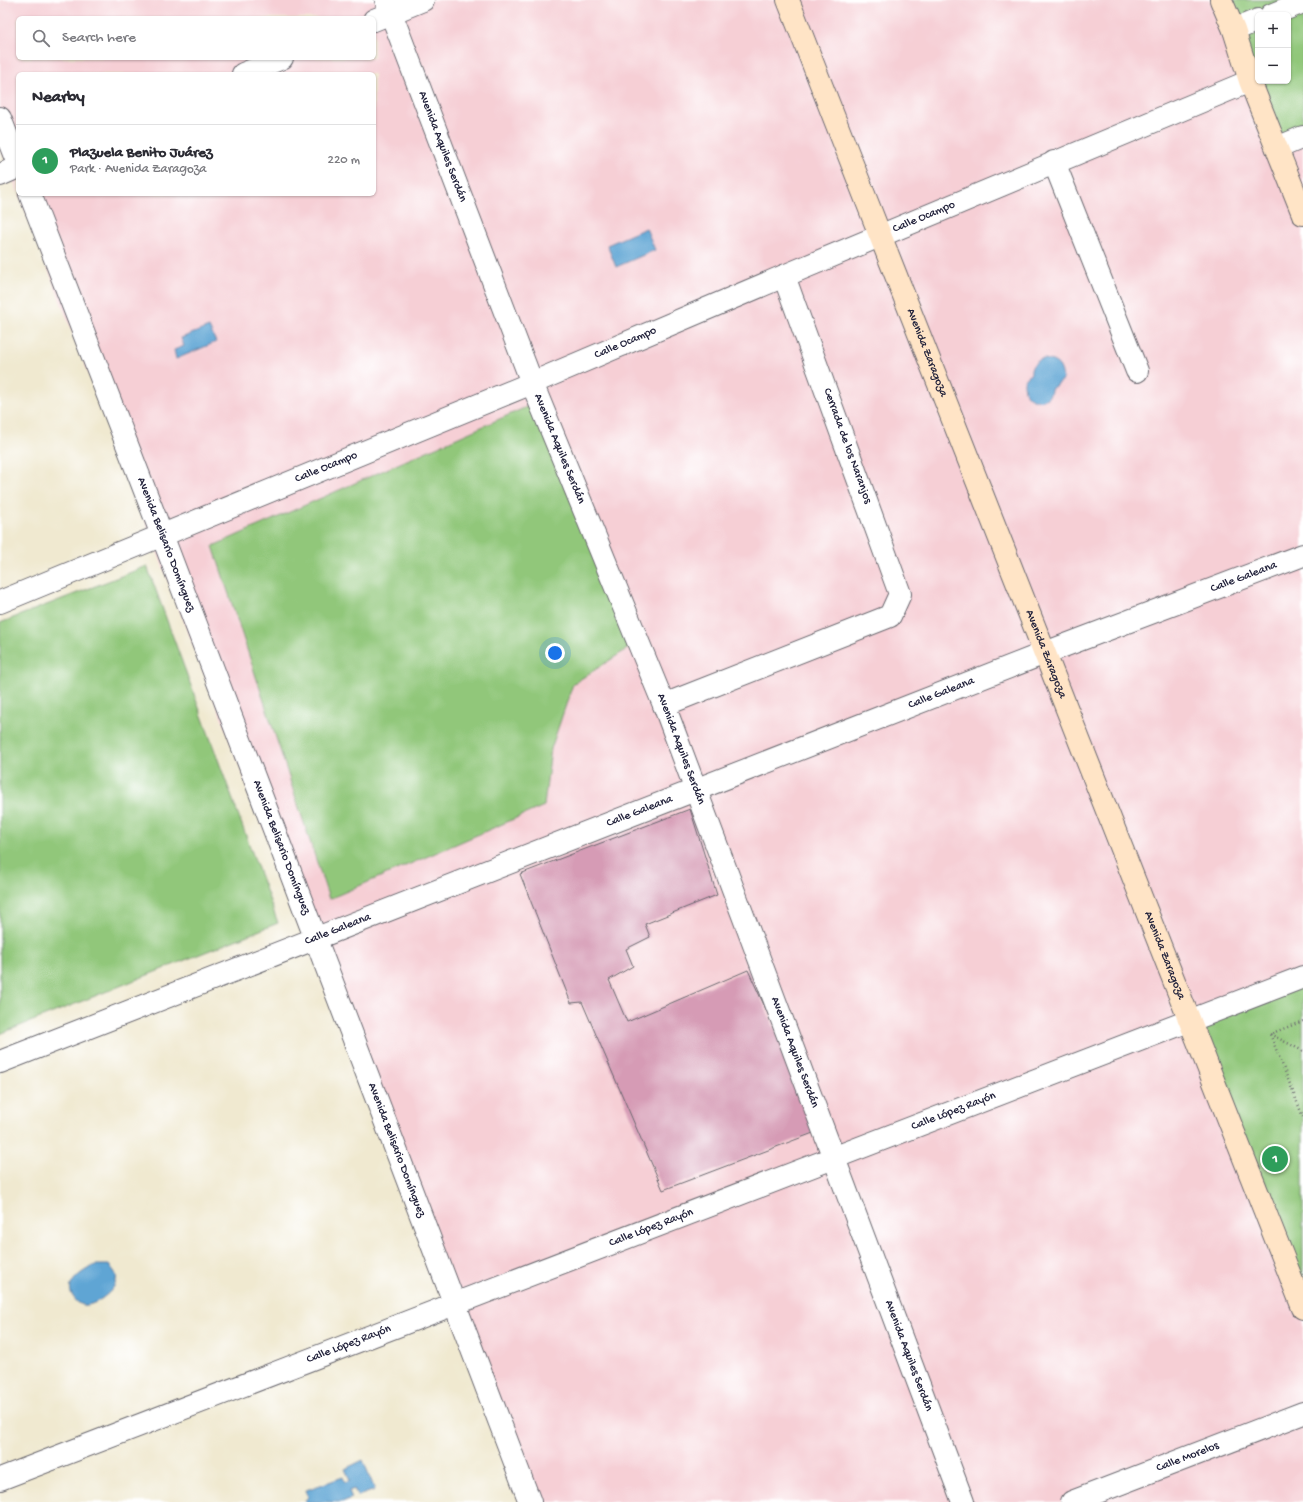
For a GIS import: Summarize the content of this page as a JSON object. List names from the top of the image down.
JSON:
{
  "streets": {
    "street": [
      "Avenida Aquiles Serdán",
      "Calle Ocampo",
      "Avenida Zaragoza",
      "Cerrada de los Naranjos",
      "Avenida Belisario Domínguez",
      "Calle Galeana",
      "Calle López Rayón",
      "Calle Morelos"
    ]
  },
  "crossings": [
    ["Avenida Aquiles Serdán", "Calle Ocampo"],
    ["Avenida Aquiles Serdán", "Cerrada de los Naranjos"],
    ["Avenida Aquiles Serdán", "Calle Galeana"],
    ["Avenida Aquiles Serdán", "Calle López Rayón"],
    ["Calle Ocampo", "Avenida Zaragoza"],
    ["Calle Ocampo", "Cerrada de los Naranjos"],
    ["Calle Ocampo", "Avenida Belisario Domínguez"],
    ["Avenida Zaragoza", "Calle Galeana"],
    ["Avenida Zaragoza", "Calle López Rayón"],
    ["Avenida Belisario Domínguez", "Calle Galeana"],
    ["Avenida Belisario Domínguez", "Calle López Rayón"]
  ],
  "page": {
    "map_buttons": ["+", "−"],
    "search": "Search here",
    "heading": "Nearby",
    "list": [
      {
        "mark": "1",
        "name": "Plazuela Benito Juárez",
        "note": "Park · Avenida Zaragoza",
        "value": "220 m"
      }
    ],
    "pins": "1"
  }
}
